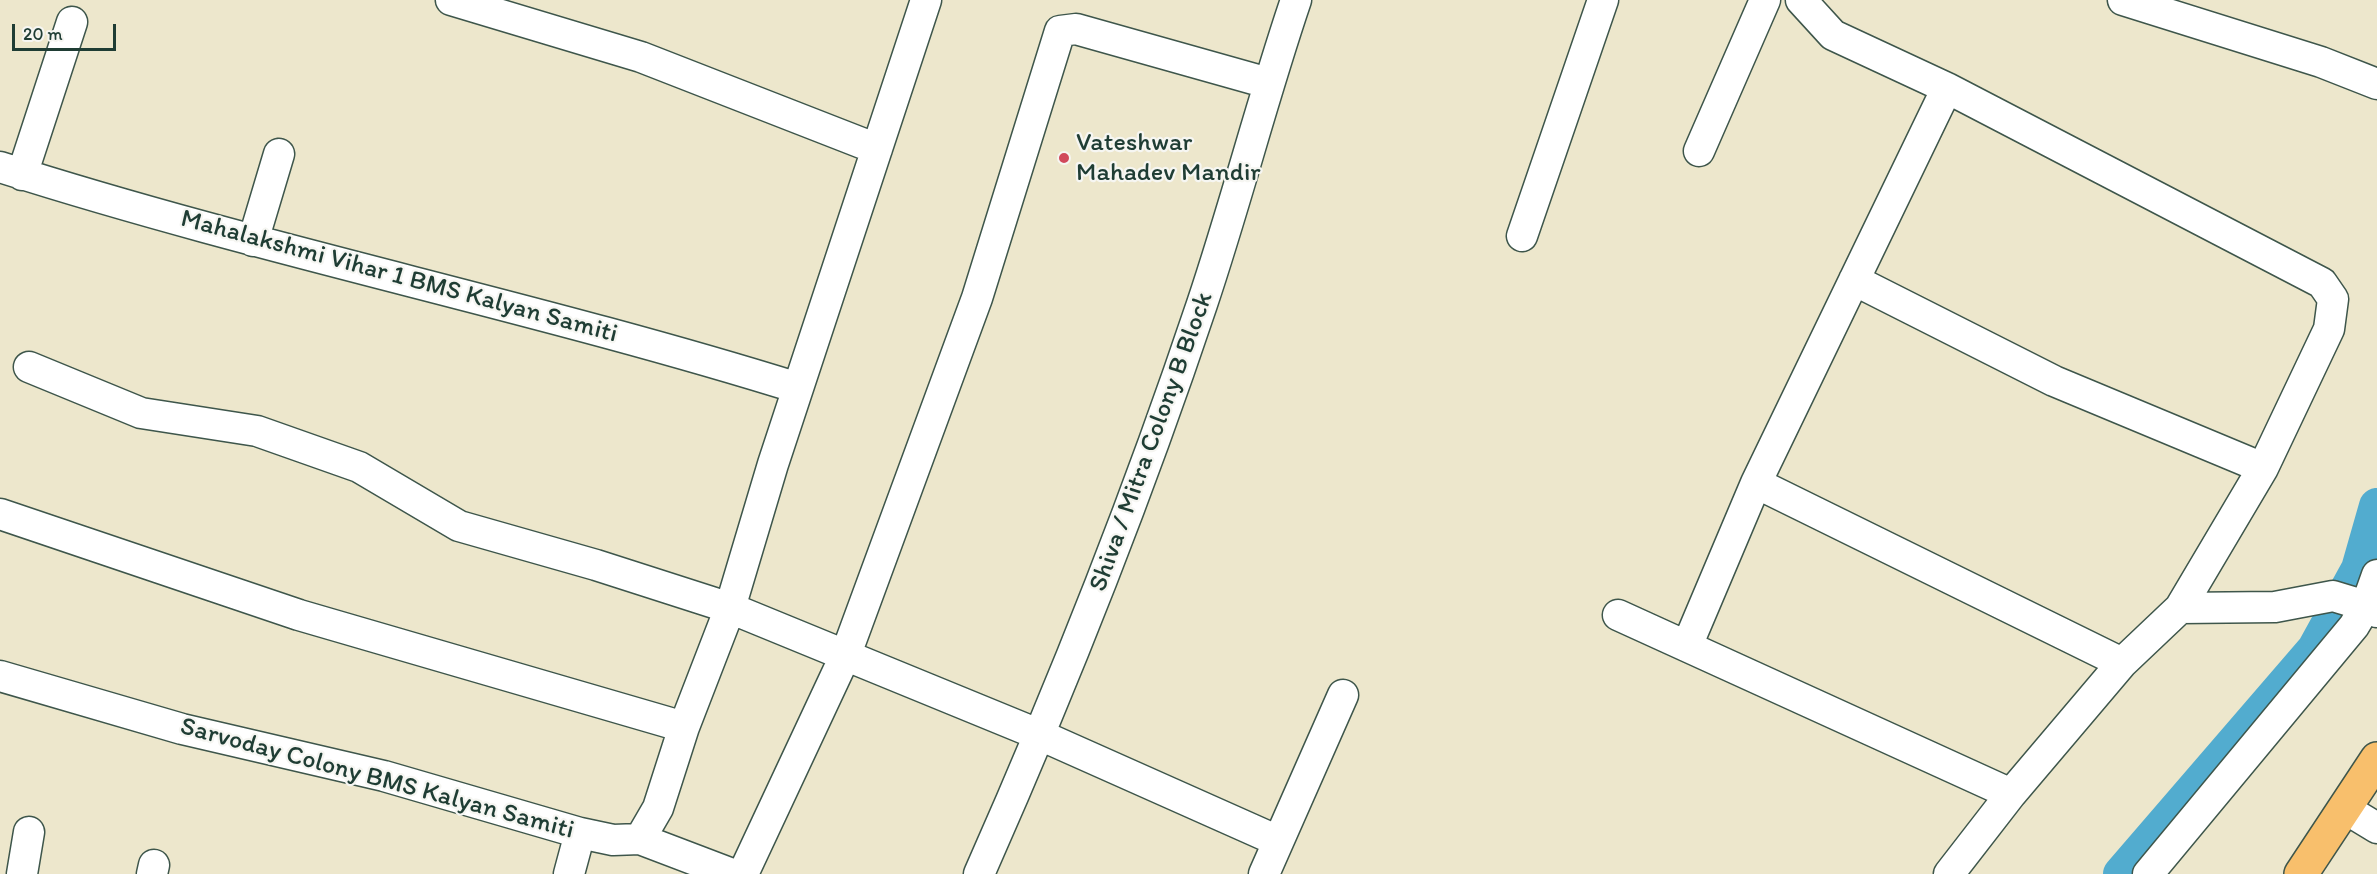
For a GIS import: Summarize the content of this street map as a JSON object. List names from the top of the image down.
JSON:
{
  "streets": {
    "street": ["Mahalakshmi Vihar 1 BMS Kalyan Samiti", "Shiva / Mitra Colony B Block", "Sarvoday Colony BMS Kalyan Samiti"]
  },
  "places": ["Vateshwar Mahadev Mandir"],
  "scale_bar": "20 m"
}
